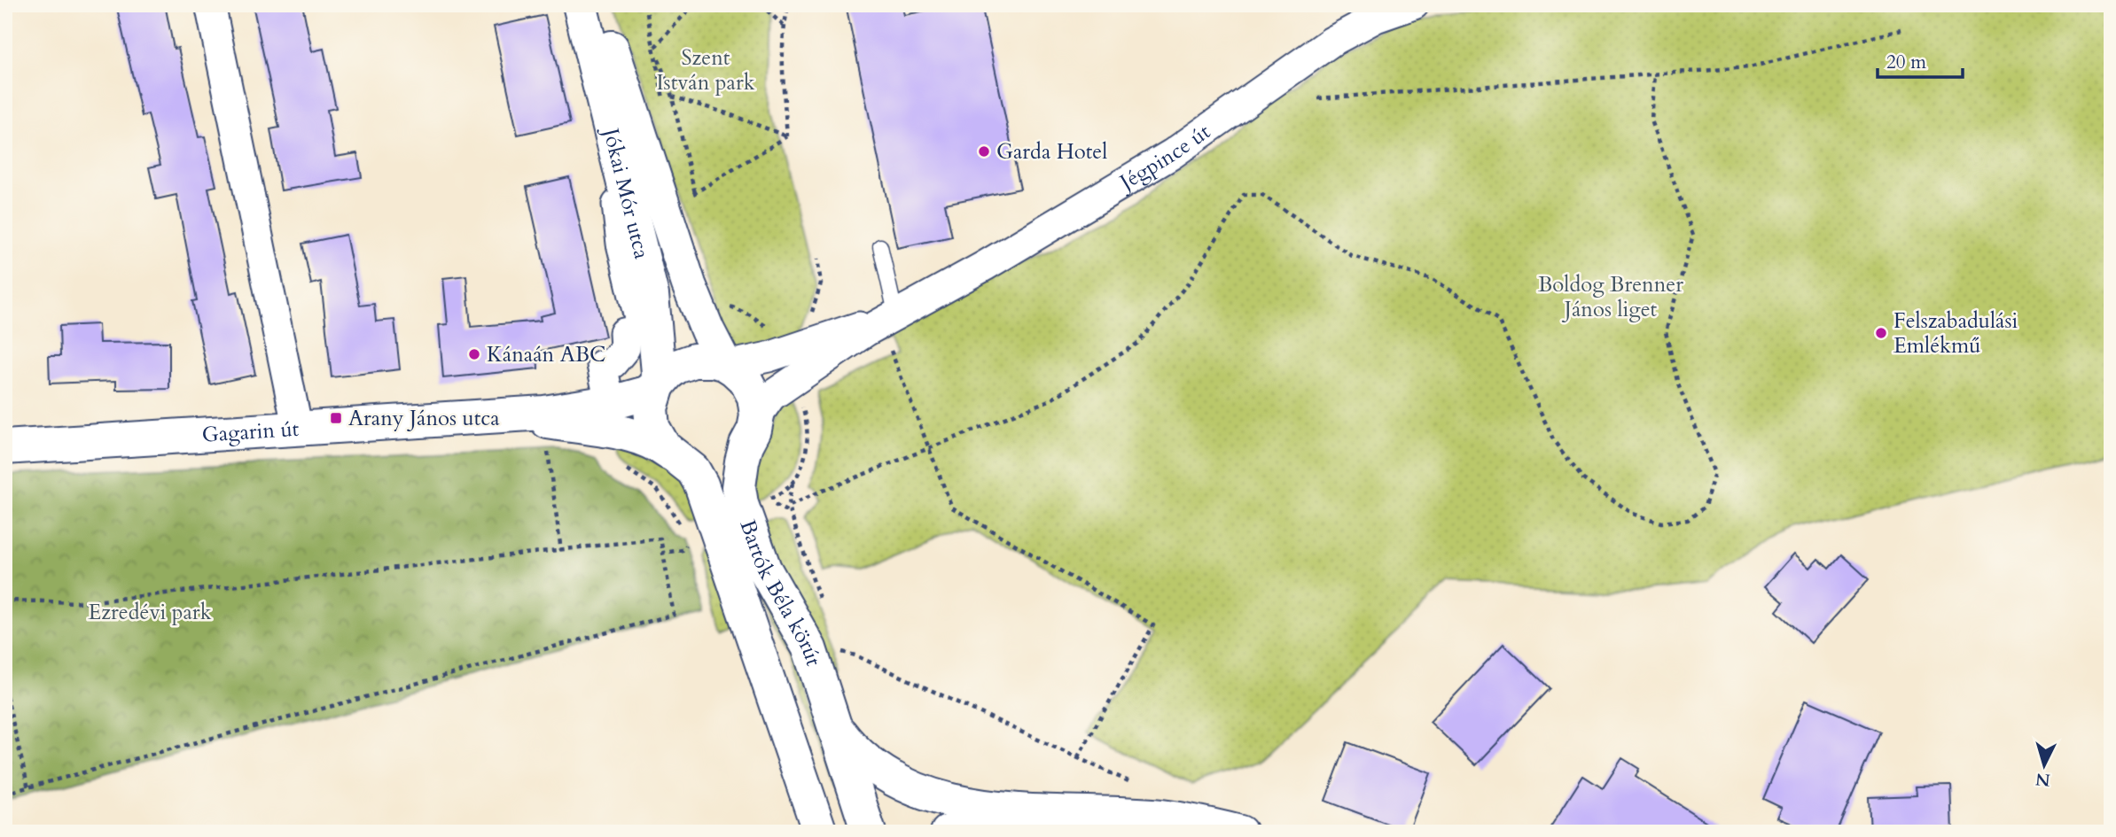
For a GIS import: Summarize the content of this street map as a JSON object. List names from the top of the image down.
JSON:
{
  "streets": {
    "street": [
      "Jégpince út",
      "Jókai Mór utca",
      "Gagarin út",
      "Bartók Béla körút"
    ]
  },
  "crossings": [
    ["Jégpince út", "Jókai Mór utca"],
    ["Jégpince út", "Gagarin út"],
    ["Jégpince út", "Bartók Béla körút"],
    ["Jókai Mór utca", "Gagarin út"],
    ["Jókai Mór utca", "Bartók Béla körút"],
    ["Gagarin út", "Bartók Béla körút"]
  ],
  "parks": ["Szent István park", "Boldog Brenner János liget", "Ezredévi park"],
  "places": {
    "other": ["Garda Hotel", "Felszabadulási Emlékmű", "Kánaán ABC"],
    "transit": ["Arany János utca"]
  },
  "scale_bar": "20 m",
  "north": "bottom"
}
